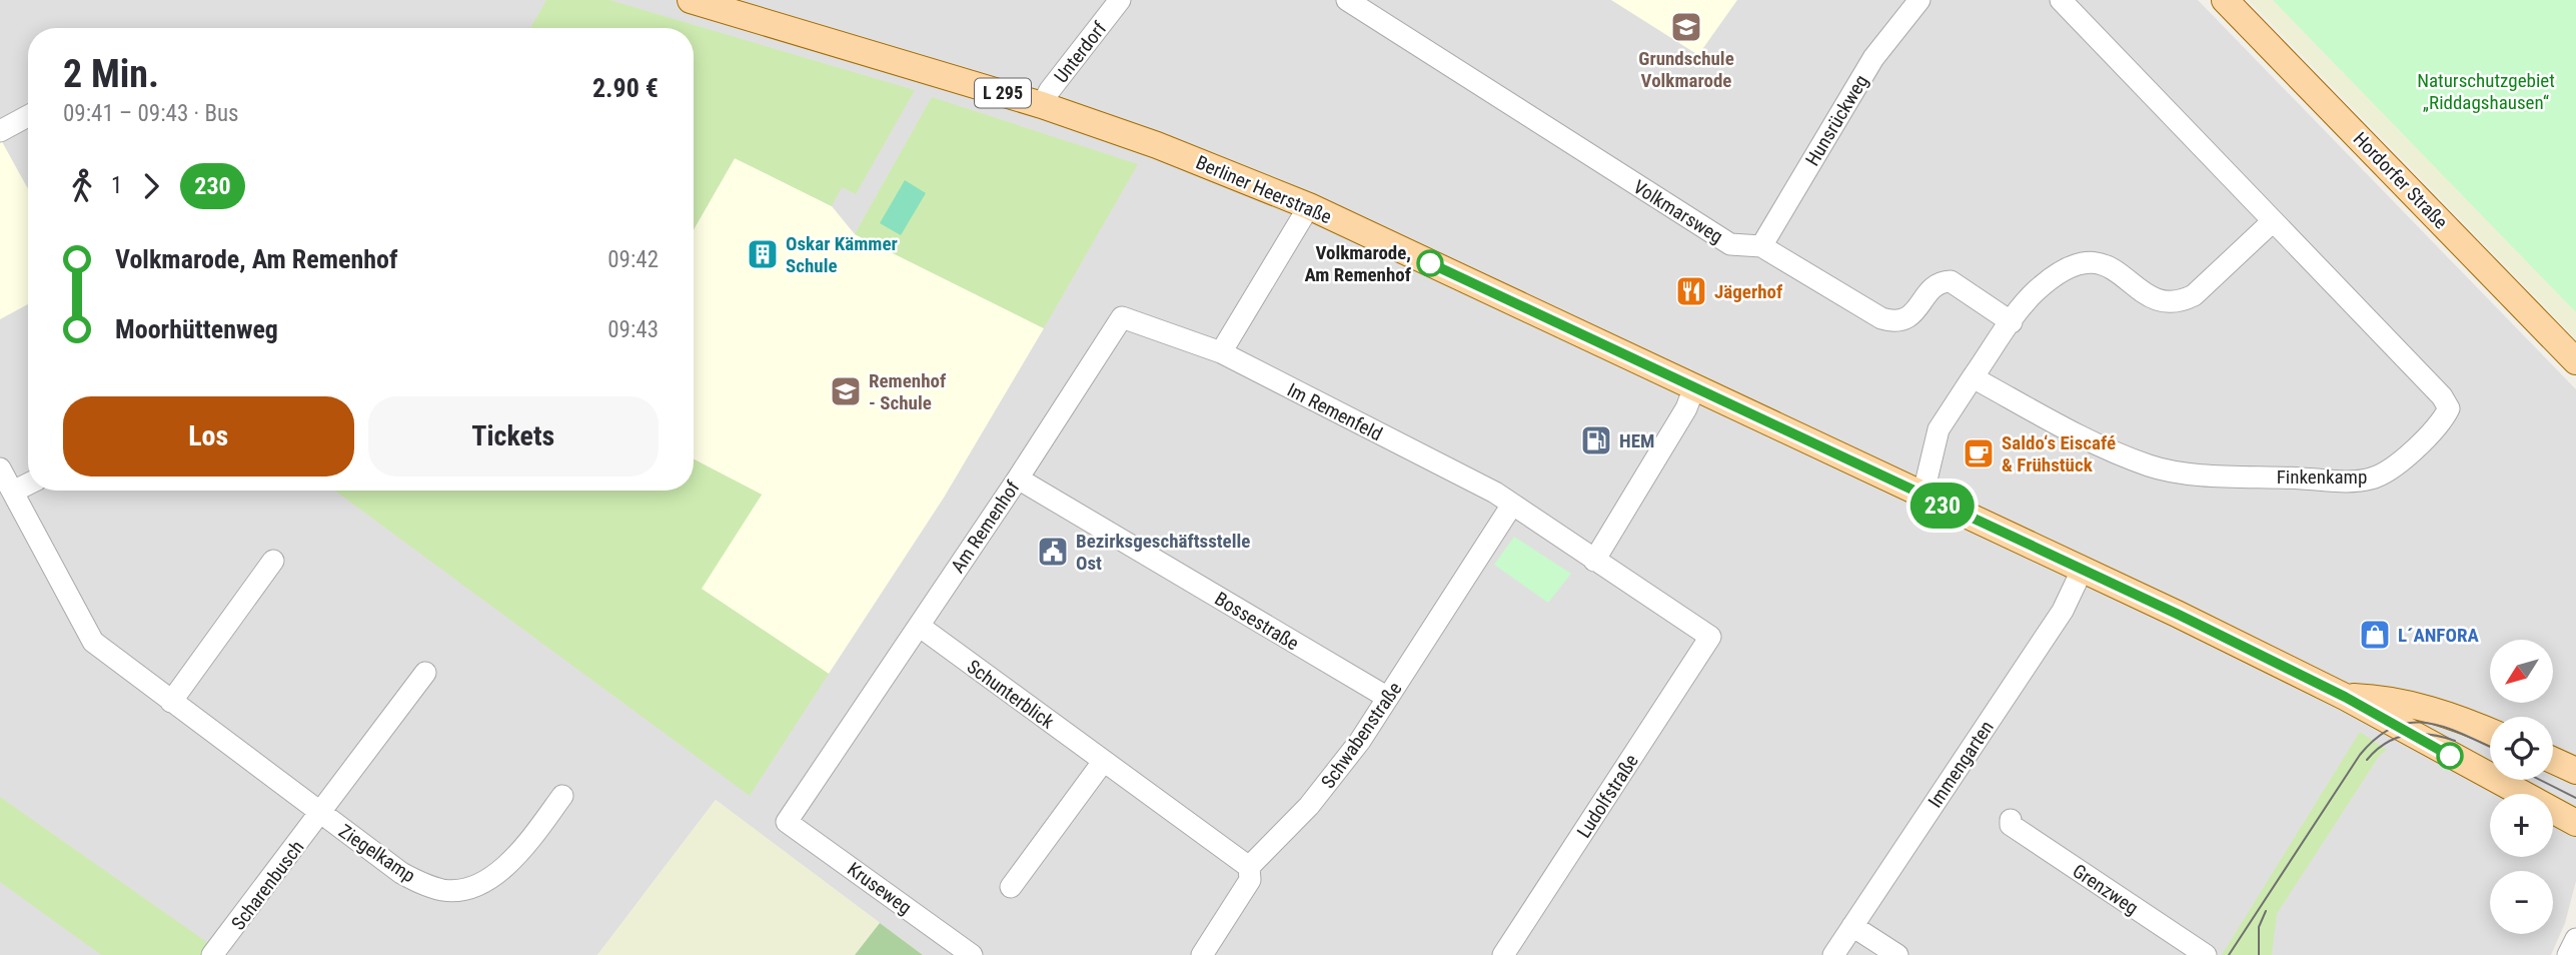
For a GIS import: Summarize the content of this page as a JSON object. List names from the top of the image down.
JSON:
{
  "streets": {
    "main road": ["L 295", "Hordorfer Straße", "Berliner Heerstraße"],
    "street": [
      "Unterdorf",
      "Hunsrückweg",
      "Volkmarsweg",
      "Im Remenfeld",
      "Finkenkamp",
      "Am Remenhof",
      "Bossestraße",
      "Schunterblick",
      "Schwabenstraße",
      "Immengarten",
      "Ludolfstraße",
      "Ziegelkamp",
      "Scharenbusch",
      "Kruseweg",
      "Grenzweg"
    ]
  },
  "crossings": [
    ["Unterdorf", "Berliner Heerstraße"],
    ["L 295", "Berliner Heerstraße"],
    ["Hunsrückweg", "Volkmarsweg"],
    ["Berliner Heerstraße", "Immengarten"],
    ["Im Remenfeld", "Am Remenhof"],
    ["Im Remenfeld", "Schwabenstraße"],
    ["Im Remenfeld", "Ludolfstraße"],
    ["Am Remenhof", "Bossestraße"],
    ["Am Remenhof", "Schunterblick"],
    ["Am Remenhof", "Kruseweg"],
    ["Bossestraße", "Schwabenstraße"],
    ["Schunterblick", "Schwabenstraße"],
    ["Ziegelkamp", "Scharenbusch"]
  ],
  "parks": ["Naturschutzgebiet „Riddagshausen“"],
  "places": {
    "school or university": ["Grundschule Volkmarode", "Remenhof - Schule"],
    "building": ["Oskar Kämmer Schule"],
    "other": ["Volkmarode, Am Remenhof"],
    "restaurant": ["Jägerhof"],
    "fuel station": ["HEM"],
    "cafe": ["Saldo‘s Eiscafé & Frühstück"],
    "public building": ["Bezirksgeschäftsstelle Ost"],
    "shop": ["L´ANFORA"]
  },
  "lines": ["bus line 230"],
  "north": "bottom left",
  "page": {
    "on_map": "230",
    "heading": ["2 Min.", "09:41 – 09:43 · Bus", "2.90 €"],
    "legs": ["1", "230"],
    "list": [
      {
        "name": "Volkmarode, Am Remenhof",
        "value": "09:42"
      },
      {
        "name": "Moorhüttenweg",
        "value": "09:43"
      }
    ],
    "buttons": ["Los", "Tickets"],
    "map_buttons": ["+", "−"]
  }
}
